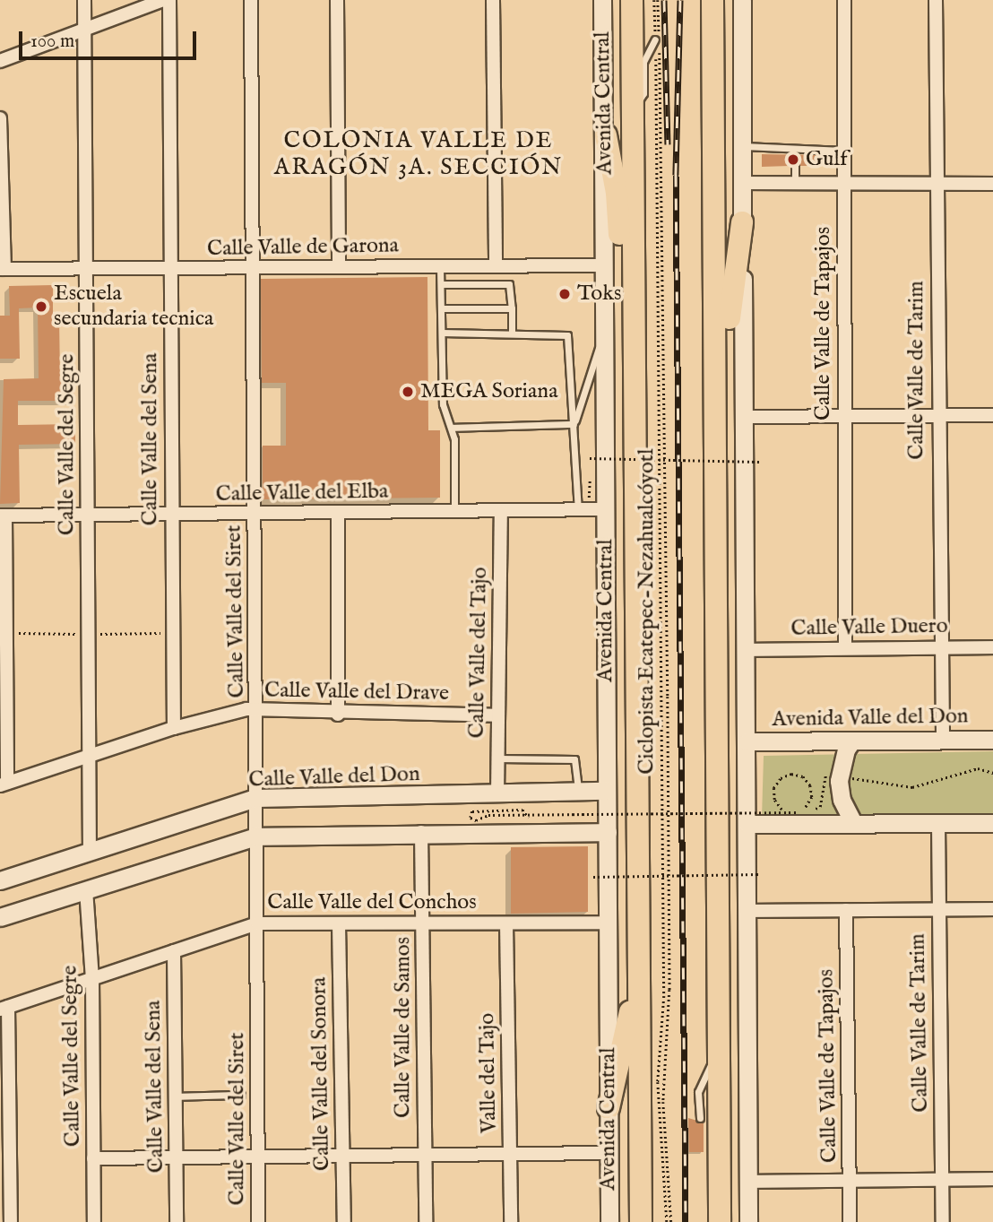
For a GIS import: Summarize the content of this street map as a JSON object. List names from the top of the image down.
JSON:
{
  "streets": {
    "highway": ["Avenida Central"],
    "main road": ["Avenida Valle del Don", "Calle Valle del Don"],
    "street": [
      "Calle Valle de Garona",
      "Calle Valle de Tapajos",
      "Calle Valle de Tarim",
      "Calle Valle del Sena",
      "Calle Valle del Segre",
      "Calle Valle del Elba",
      "Calle Valle del Siret",
      "Calle Valle Duero",
      "Calle Valle del Tajo",
      "Calle Valle del Drave",
      "Calle Valle del Conchos",
      "Calle Valle de Samos",
      "Valle del Tajo",
      "Calle Valle del Sonora"
    ],
    "path": ["Ciclopista Ecatepec-Nezahualcóyotl"]
  },
  "crossings": [
    ["Avenida Central", "Calle Valle de Garona"],
    ["Avenida Central", "Calle Valle del Elba"],
    ["Avenida Central", "Calle Valle del Don"],
    ["Avenida Central", "Calle Valle del Conchos"],
    ["Calle Valle de Garona", "Calle Valle del Sena"],
    ["Calle Valle de Garona", "Calle Valle del Segre"],
    ["Calle Valle de Garona", "Calle Valle del Siret"],
    ["Calle Valle de Tapajos", "Calle Valle Duero"],
    ["Calle Valle de Tarim", "Calle Valle Duero"],
    ["Calle Valle de Tarim", "Avenida Valle del Don"],
    ["Calle Valle del Sena", "Calle Valle del Elba"],
    ["Calle Valle del Sena", "Calle Valle del Drave"],
    ["Calle Valle del Sena", "Calle Valle del Conchos"],
    ["Calle Valle del Segre", "Calle Valle del Elba"],
    ["Calle Valle del Segre", "Calle Valle del Drave"],
    ["Calle Valle del Segre", "Calle Valle del Don"],
    ["Calle Valle del Segre", "Calle Valle del Conchos"],
    ["Calle Valle del Elba", "Calle Valle del Siret"],
    ["Calle Valle del Elba", "Calle Valle del Tajo"],
    ["Calle Valle del Siret", "Calle Valle del Drave"],
    ["Calle Valle del Siret", "Calle Valle del Don"],
    ["Calle Valle del Siret", "Calle Valle del Conchos"],
    ["Calle Valle del Tajo", "Calle Valle del Drave"],
    ["Calle Valle del Tajo", "Calle Valle del Don"],
    ["Calle Valle del Conchos", "Calle Valle de Samos"],
    ["Calle Valle del Conchos", "Valle del Tajo"],
    ["Calle Valle del Conchos", "Calle Valle del Sonora"]
  ],
  "districts": ["COLONIA VALLE DE ARAGÓN 3A. SECCIÓN"],
  "places": [
    "Gulf",
    "Toks",
    "Escuela secundaria tecnica",
    "MEGA Soriana"
  ],
  "scale_bar": "100 m"
}
